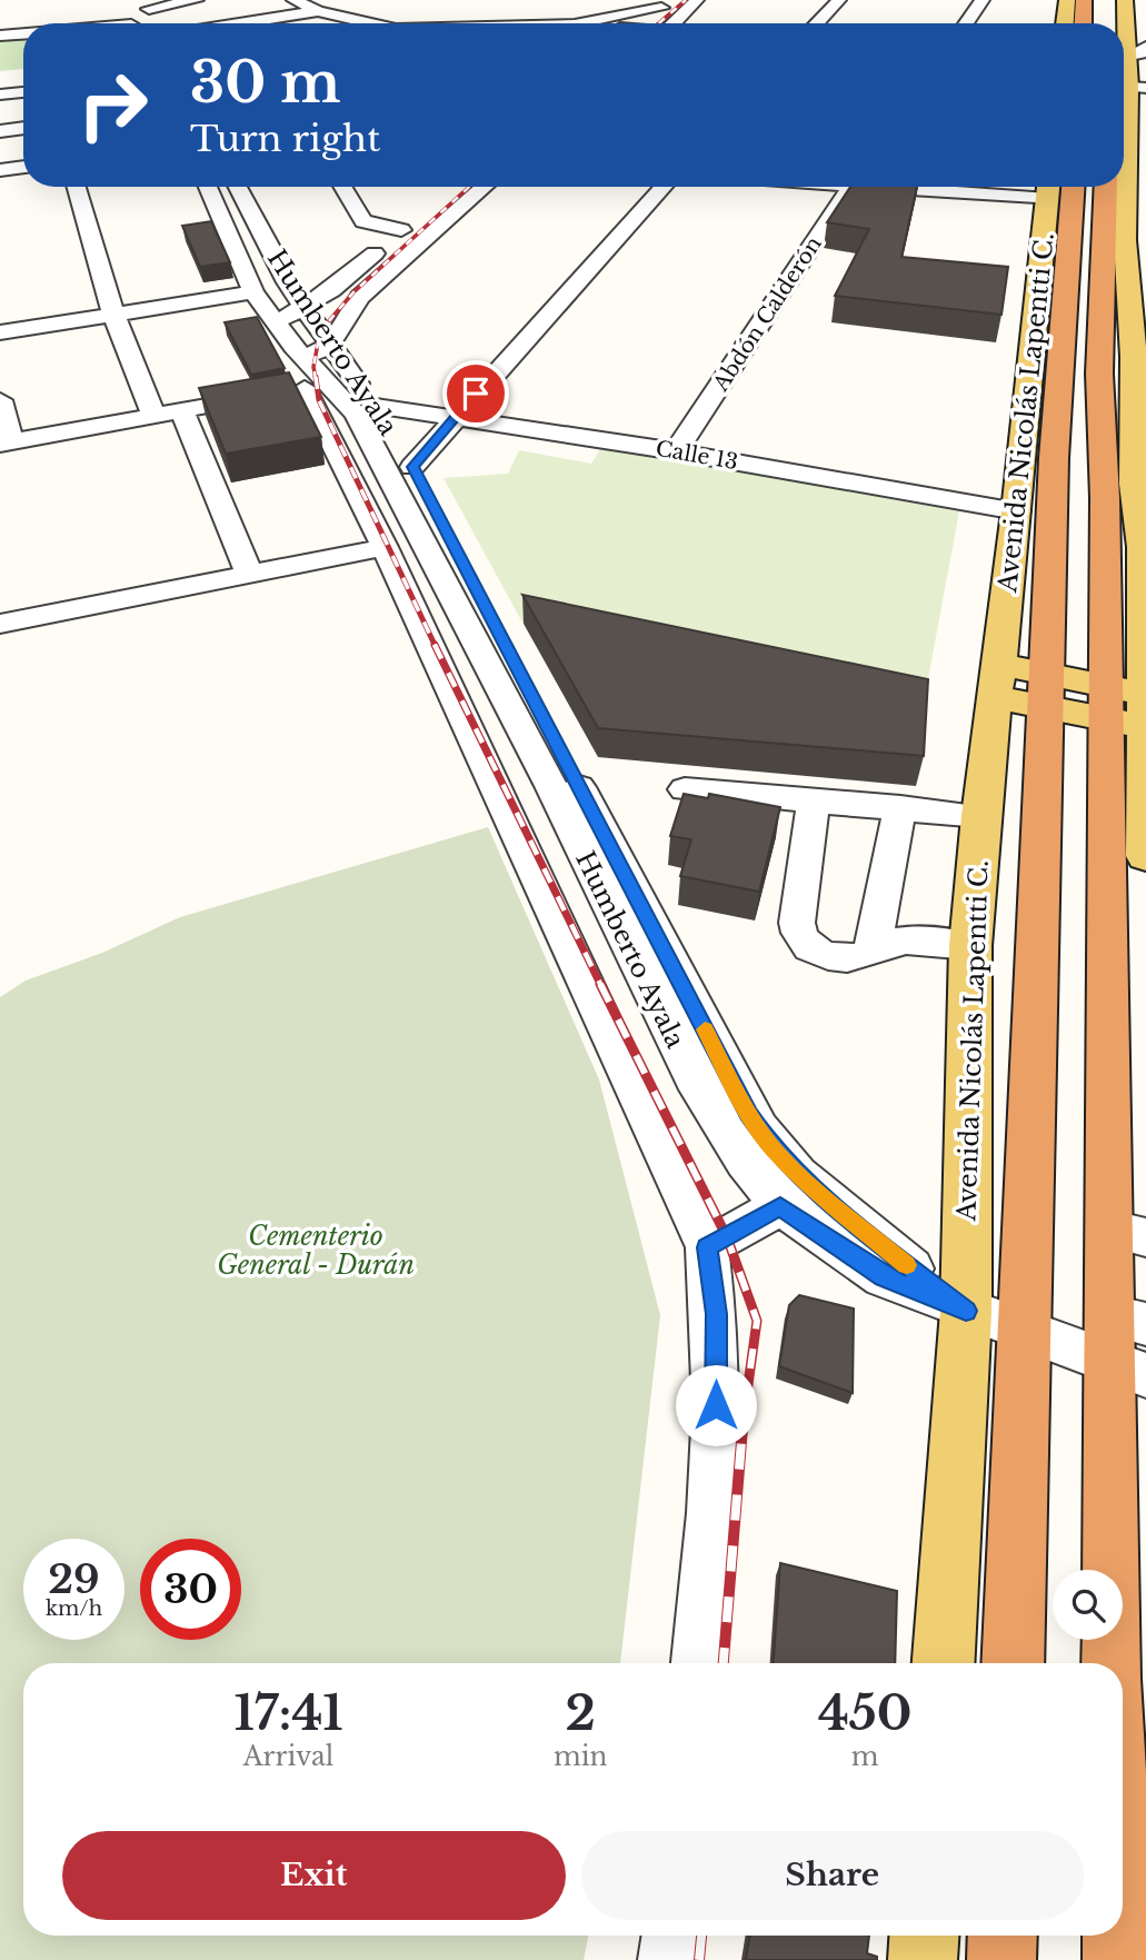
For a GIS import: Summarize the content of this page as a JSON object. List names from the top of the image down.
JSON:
{
  "streets": {
    "highway": ["Avenida Nicolás Lapentti C."],
    "street": ["Abdón Calderón", "Humberto Ayala", "Calle 13"]
  },
  "crossings": [
    ["Abdón Calderón", "Calle 13"],
    ["Humberto Ayala", "Avenida Nicolás Lapentti C."],
    ["Humberto Ayala", "Calle 13"],
    ["Avenida Nicolás Lapentti C.", "Calle 13"]
  ],
  "parks": ["Cementerio General - Durán"],
  "page": {
    "turn": ["30 m", "Turn right"],
    "speed": "29 km/h",
    "limit": "30",
    "eta": [
      "17:41",
      "Arrival",
      "2",
      "min",
      "450",
      "m"
    ],
    "buttons": ["Exit", "Share"]
  }
}
